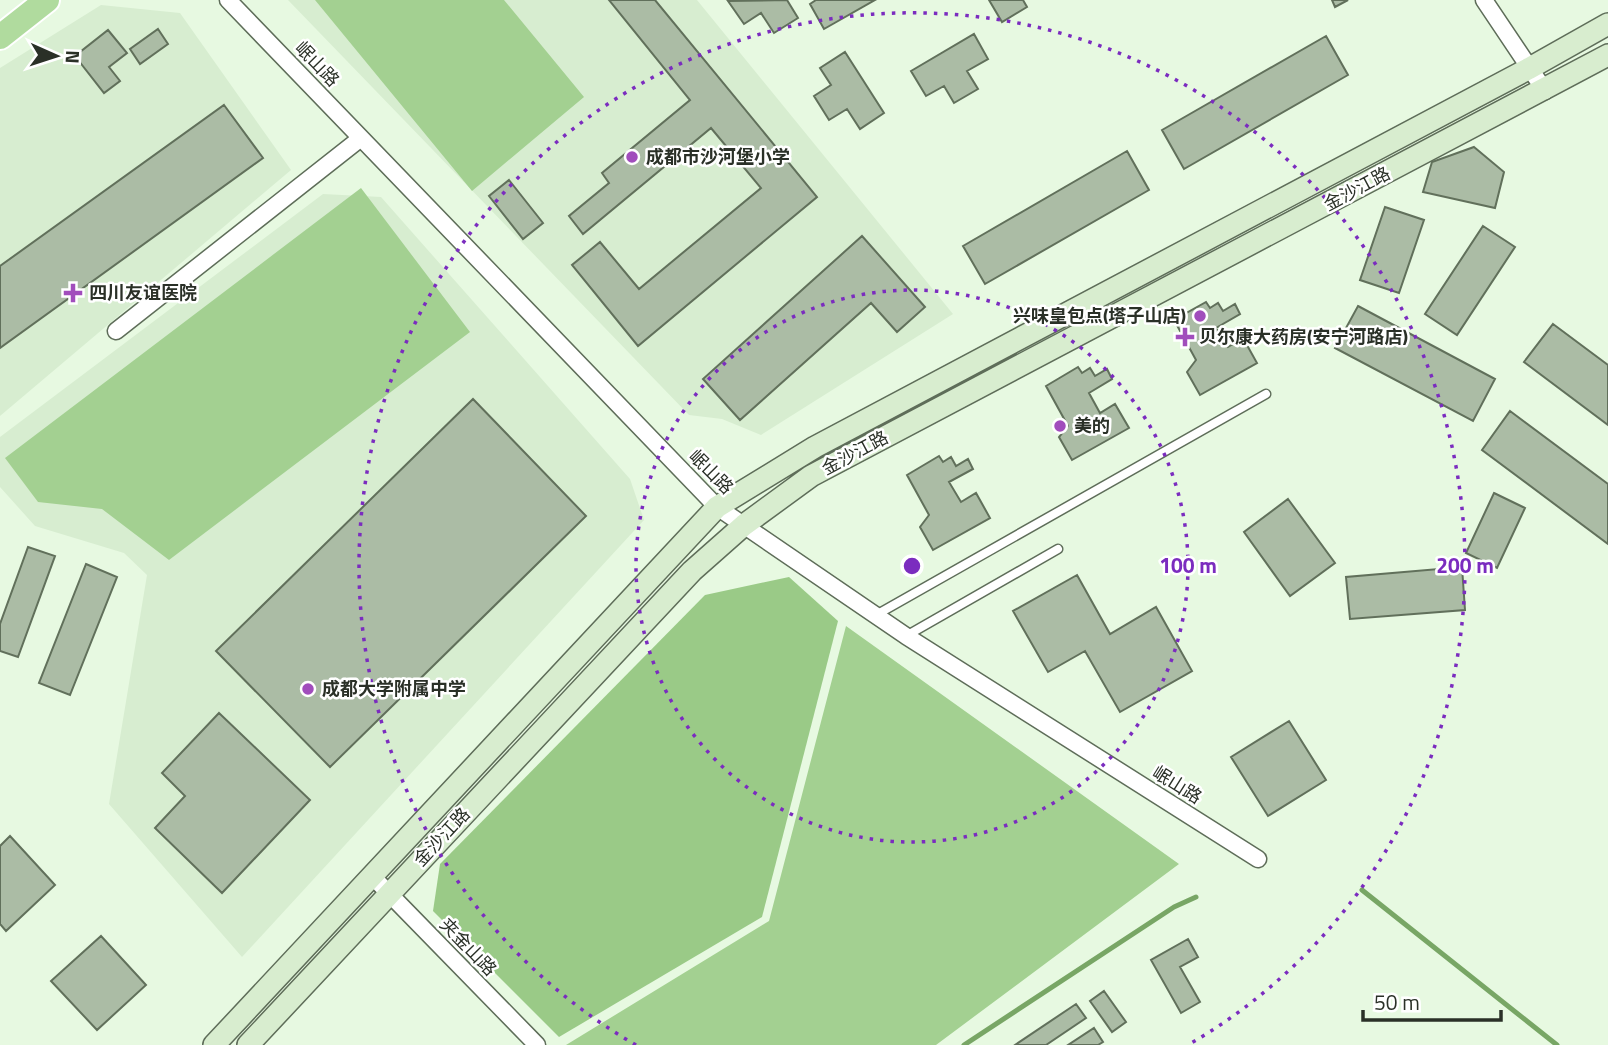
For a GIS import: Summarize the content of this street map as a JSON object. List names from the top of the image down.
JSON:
{
  "streets": {
    "street": ["岷山路", "金沙江路", "夹金山路"]
  },
  "crossings": [
    ["岷山路", "金沙江路"],
    ["金沙江路", "夹金山路"]
  ],
  "places": {
    "other": [
      "成都市沙河堡小学",
      "兴味皇包点(塔子山店)",
      "美的",
      "成都大学附属中学"
    ],
    "health": ["四川友谊医院", "贝尔康大药房(安宁河路店)"]
  },
  "scale_bar": "50 m",
  "north": "right",
  "rings": ["100 m", "200 m"]
}
